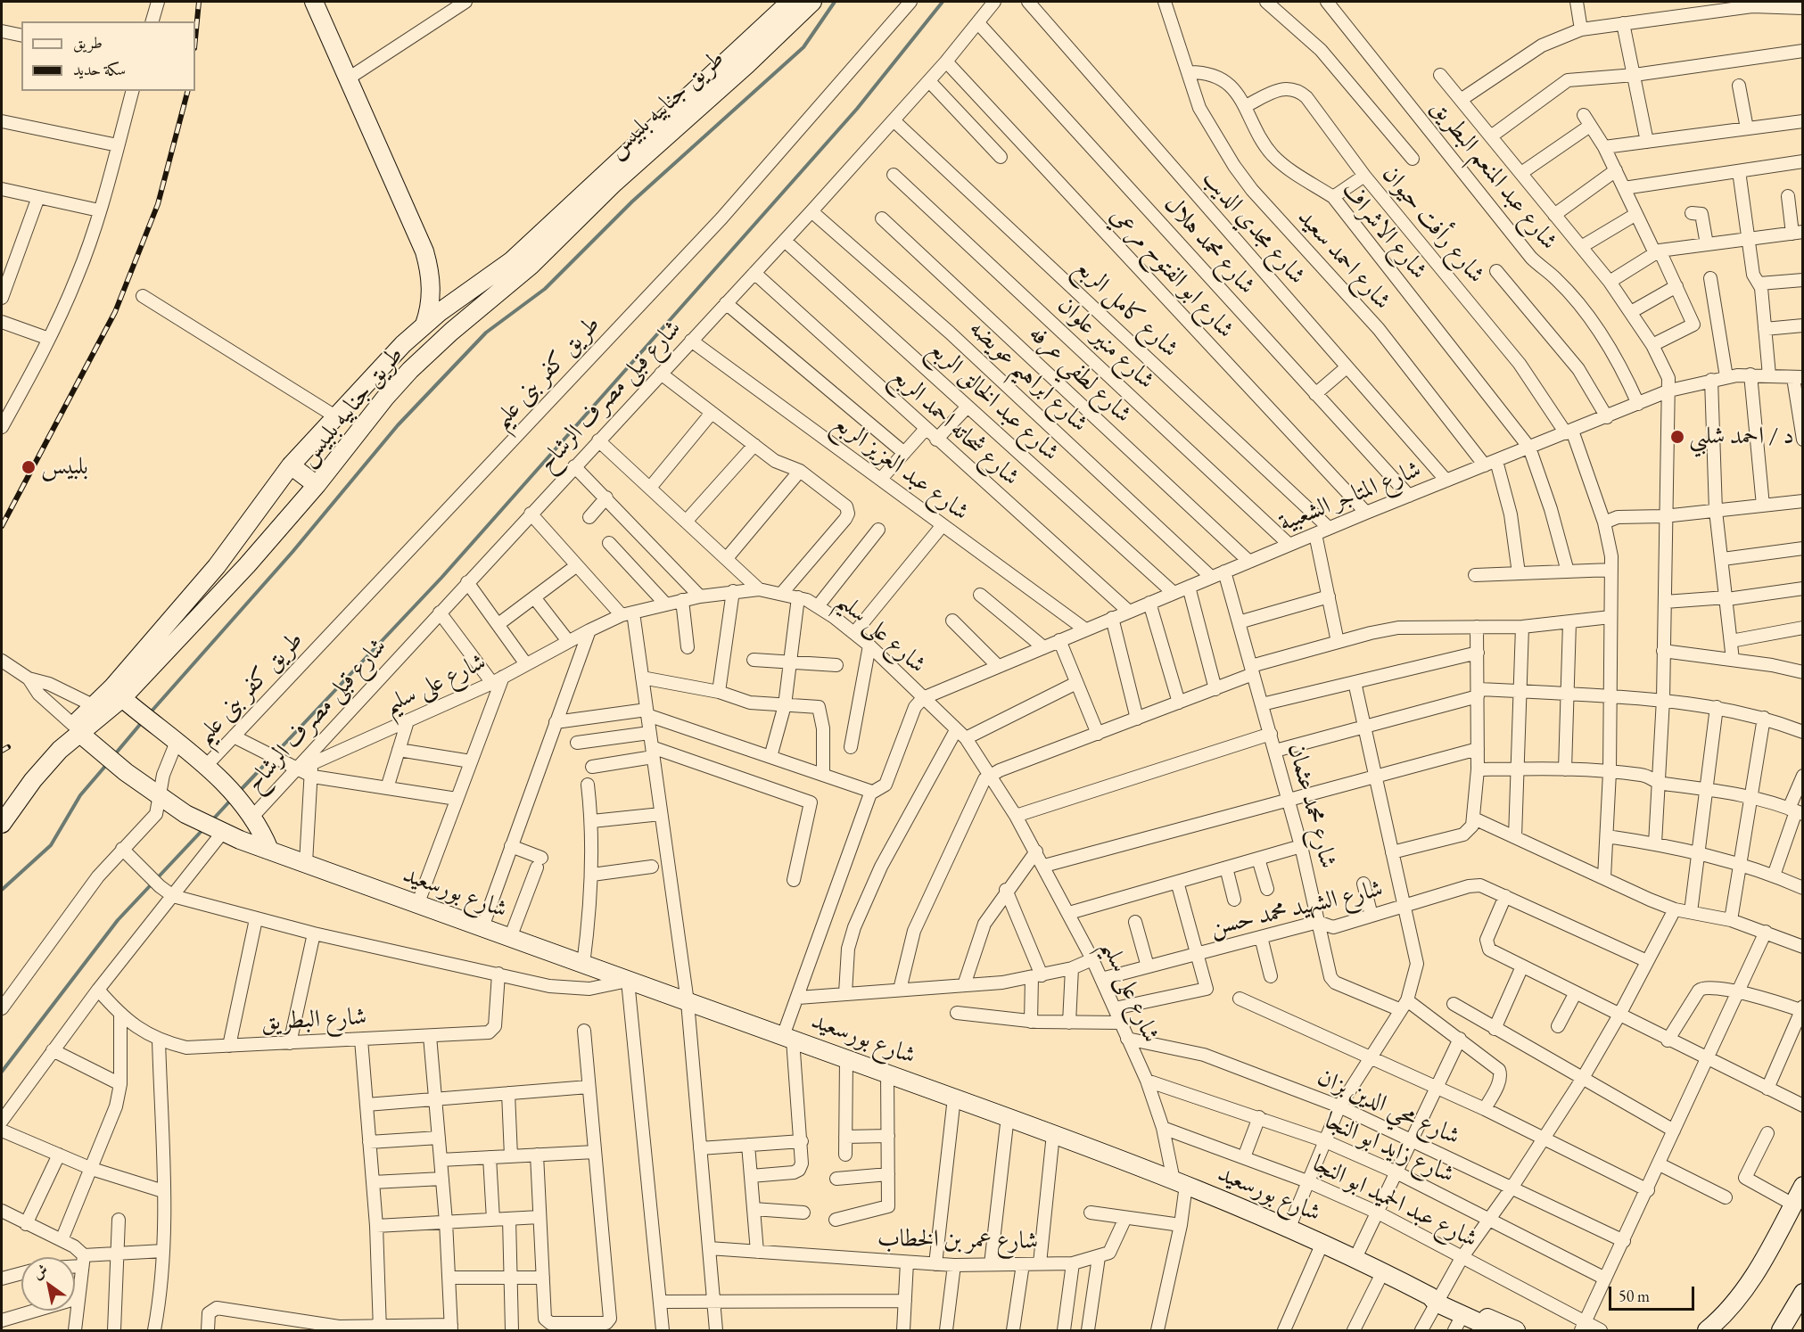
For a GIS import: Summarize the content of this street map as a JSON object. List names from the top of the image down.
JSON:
{
  "streets": {
    "main road": ["طريق جنابيه بلبيس", "شارع بورسعيد"],
    "street": [
      "شارع عبد المنعم البطريق",
      "شارع رأفت حيوان",
      "شارع مجدي الديب",
      "شارع الاشراف",
      "شارع محمد هلال",
      "شارع احمد سعيد",
      "شارع ابو الفتوح مرعي",
      "شارع كامل الربع",
      "شارع منير علوان",
      "طريق كفر بنى عليم",
      "شارع لطفي عرفه",
      "شارع ابراهيم عويضه",
      "شارع قبلى مصرف الرشاح",
      "شارع عبد الخالق الربع",
      "شارع شحاته احمد الربع",
      "شارع عبد العزيز الربع",
      "شارع المتاجر الشعبية",
      "شارع على سليم",
      "شارع محمد عثمان",
      "شارع الشهيد محمد حسن",
      "شارع البطريق",
      "شارع محي الدين بزان",
      "شارع زايد ابو النجا",
      "شارع عبد الحميد ابو النجا",
      "شارع عمر بن الخطاب"
    ]
  },
  "crossings": [
    ["طريق جنابيه بلبيس", "شارع بورسعيد"],
    ["شارع عبد المنعم البطريق", "شارع المتاجر الشعبية"],
    ["شارع رأفت حيوان", "شارع الاشراف"],
    ["شارع رأفت حيوان", "شارع المتاجر الشعبية"],
    ["شارع مجدي الديب", "شارع المتاجر الشعبية"],
    ["شارع الاشراف", "شارع احمد سعيد"],
    ["شارع الاشراف", "شارع المتاجر الشعبية"],
    ["شارع محمد هلال", "شارع قبلى مصرف الرشاح"],
    ["شارع محمد هلال", "شارع المتاجر الشعبية"],
    ["شارع احمد سعيد", "شارع المتاجر الشعبية"],
    ["شارع ابو الفتوح مرعي", "شارع قبلى مصرف الرشاح"],
    ["شارع ابو الفتوح مرعي", "شارع المتاجر الشعبية"],
    ["شارع كامل الربع", "شارع قبلى مصرف الرشاح"],
    ["شارع كامل الربع", "شارع المتاجر الشعبية"],
    ["شارع منير علوان", "شارع المتاجر الشعبية"],
    ["شارع لطفي عرفه", "شارع المتاجر الشعبية"],
    ["شارع ابراهيم عويضه", "شارع قبلى مصرف الرشاح"],
    ["شارع ابراهيم عويضه", "شارع المتاجر الشعبية"],
    ["شارع قبلى مصرف الرشاح", "شارع عبد الخالق الربع"],
    ["شارع قبلى مصرف الرشاح", "شارع شحاته احمد الربع"],
    ["شارع قبلى مصرف الرشاح", "شارع عبد العزيز الربع"],
    ["شارع قبلى مصرف الرشاح", "شارع على سليم"],
    ["شارع عبد الخالق الربع", "شارع المتاجر الشعبية"],
    ["شارع شحاته احمد الربع", "شارع المتاجر الشعبية"],
    ["شارع عبد العزيز الربع", "شارع المتاجر الشعبية"],
    ["شارع المتاجر الشعبية", "شارع على سليم"],
    ["شارع المتاجر الشعبية", "شارع محمد عثمان"],
    ["شارع على سليم", "شارع بورسعيد"],
    ["شارع على سليم", "شارع الشهيد محمد حسن"],
    ["شارع على سليم", "شارع محي الدين بزان"],
    ["شارع على سليم", "شارع زايد ابو النجا"],
    ["شارع على سليم", "شارع عبد الحميد ابو النجا"],
    ["شارع محمد عثمان", "شارع الشهيد محمد حسن"]
  ],
  "places": ["د / احمد شلبي", "بلبيس"],
  "legend": ["طريق", "سكة حديد"],
  "scale_bar": "50 m",
  "north": "top left"
}
